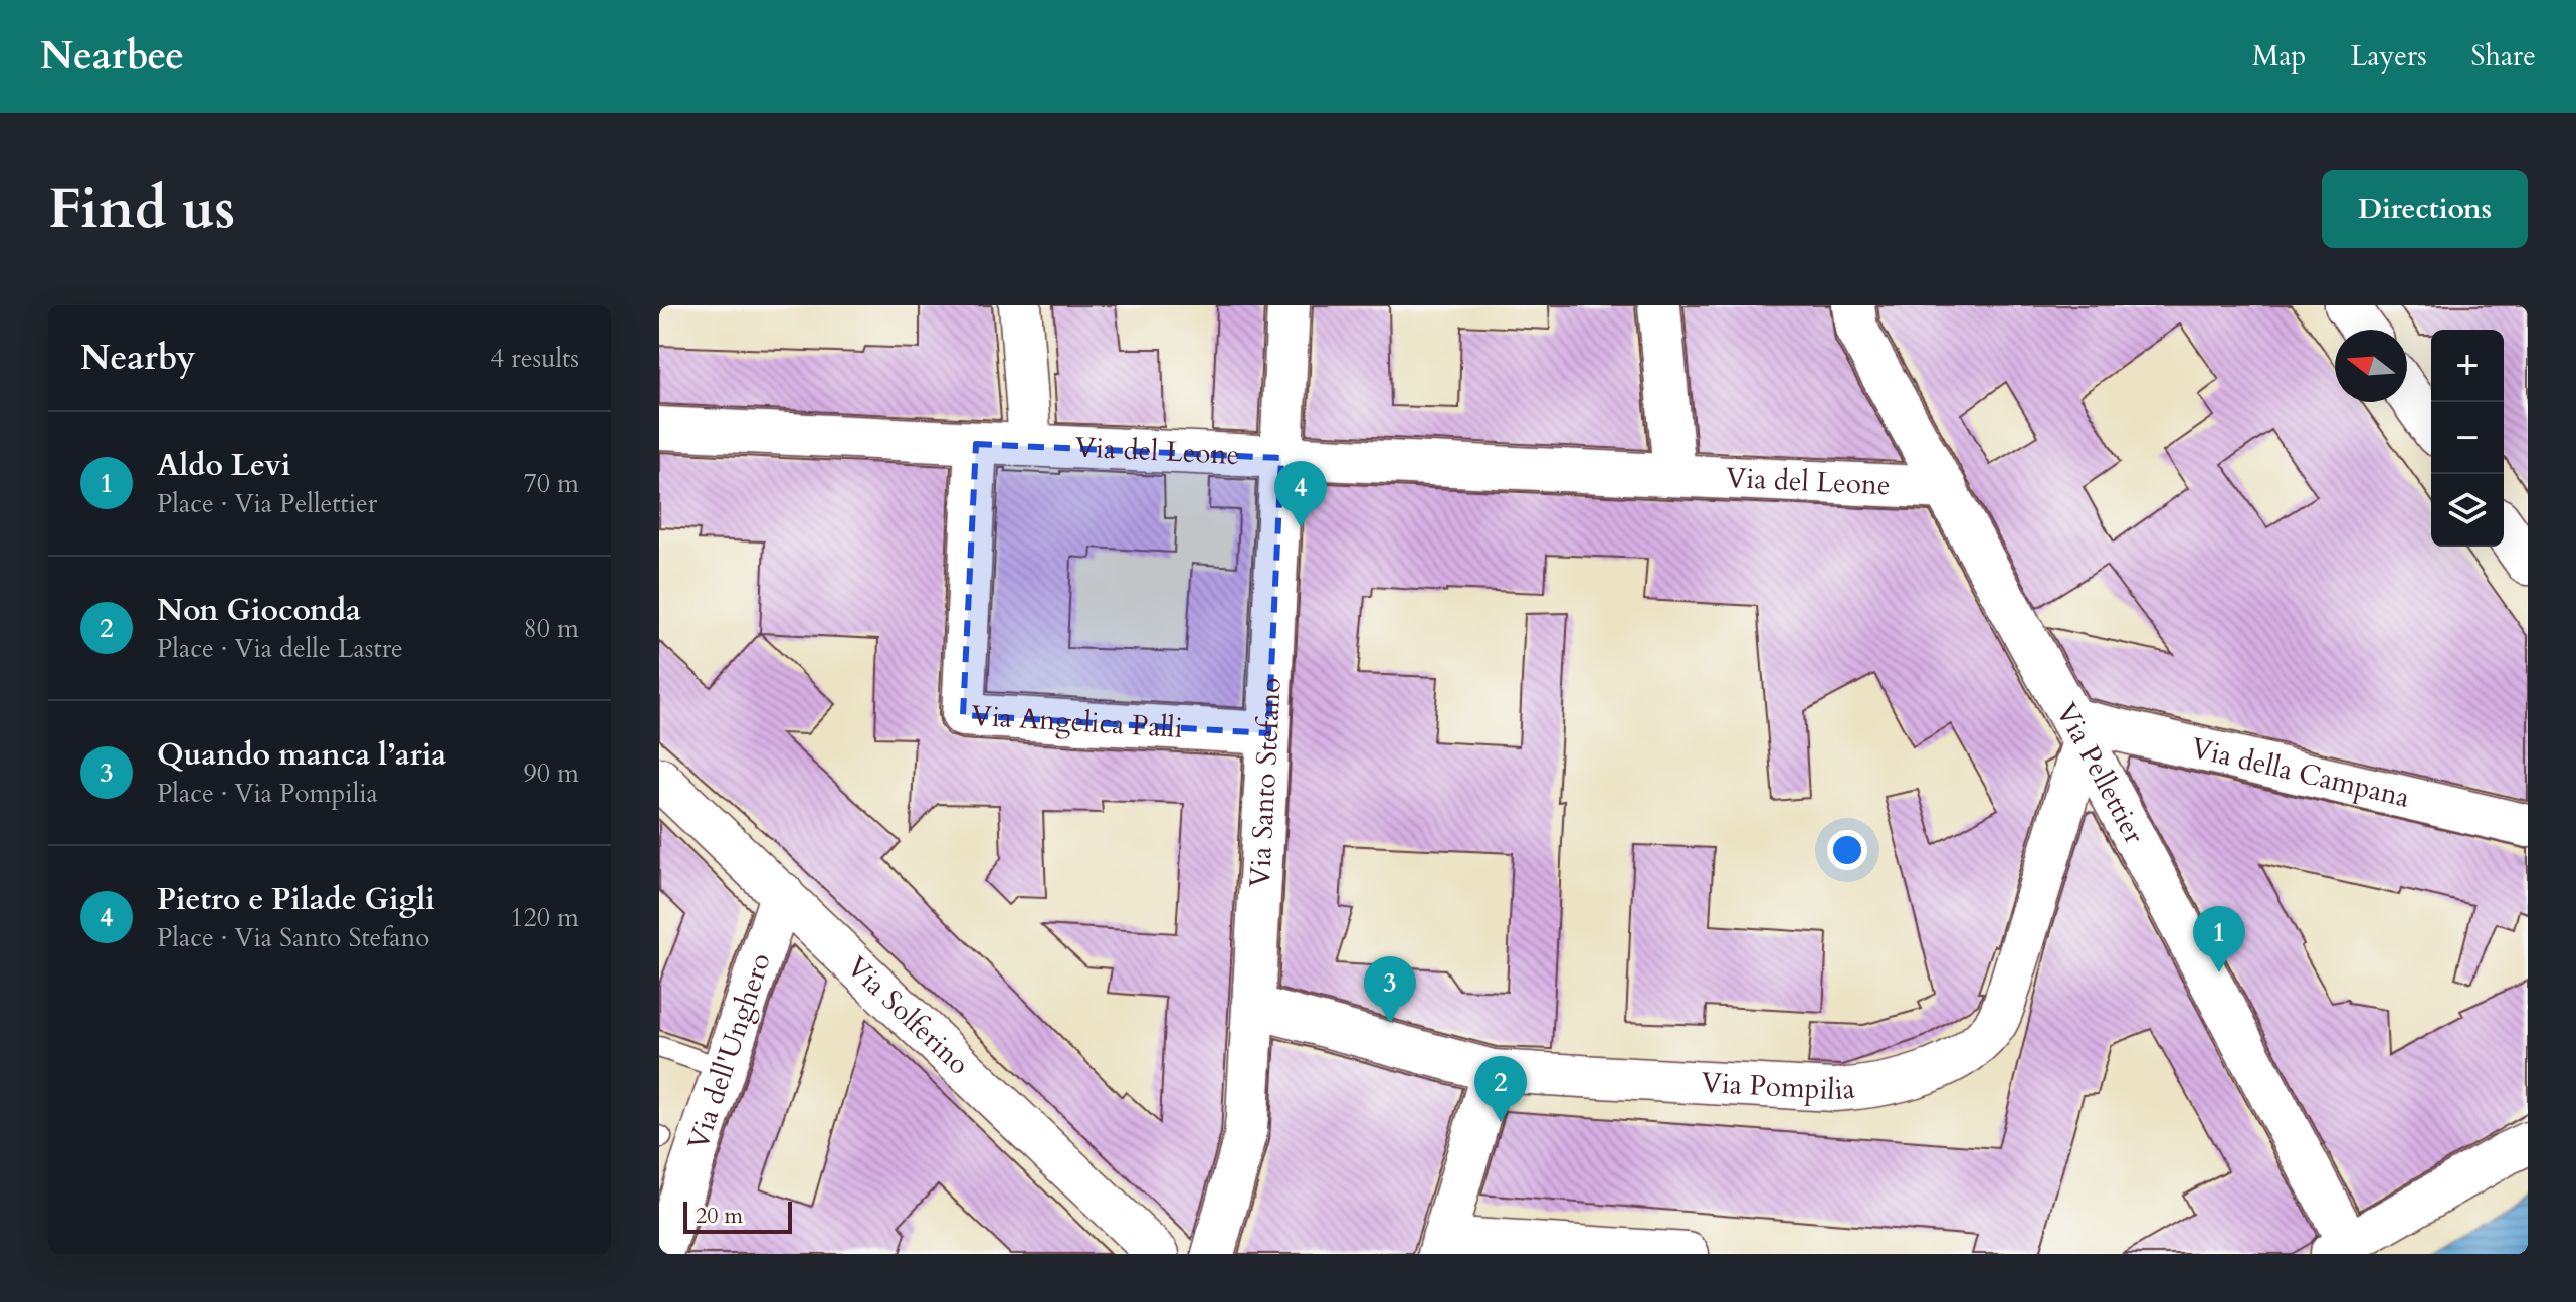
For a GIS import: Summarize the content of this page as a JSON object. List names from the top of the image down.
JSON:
{
  "streets": {
    "street": [
      "Via del Leone",
      "Via Angelica Palli",
      "Via della Campana",
      "Via Pellettier",
      "Via Santo Stefano",
      "Via Solferino",
      "Via dell'Unghero",
      "Via Pompilia"
    ]
  },
  "crossings": [
    ["Via del Leone", "Via Angelica Palli"],
    ["Via del Leone", "Via Pellettier"],
    ["Via del Leone", "Via Santo Stefano"],
    ["Via Angelica Palli", "Via Santo Stefano"],
    ["Via della Campana", "Via Pellettier"],
    ["Via della Campana", "Via Pompilia"],
    ["Via Pellettier", "Via Pompilia"],
    ["Via Santo Stefano", "Via Pompilia"],
    ["Via Solferino", "Via dell'Unghero"]
  ],
  "scale_bar": "20 m",
  "north": "left",
  "page": {
    "header": "Nearbee",
    "nav": ["Map", "Layers", "Share"],
    "buttons": "Directions",
    "title": "Find us",
    "heading": ["Nearby", "4 results"],
    "map_buttons": ["+", "−"],
    "list": [
      {
        "mark": "1",
        "name": "Aldo Levi",
        "note": "Place · Via Pellettier",
        "value": "70 m"
      },
      {
        "mark": "2",
        "name": "Non Gioconda",
        "note": "Place · Via delle Lastre",
        "value": "80 m"
      },
      {
        "mark": "3",
        "name": "Quando manca l’aria",
        "note": "Place · Via Pompilia",
        "value": "90 m"
      },
      {
        "mark": "4",
        "name": "Pietro e Pilade Gigli",
        "note": "Place · Via Santo Stefano",
        "value": "120 m"
      }
    ],
    "pins": [
      "4",
      "1",
      "3",
      "2"
    ],
    "scale": "20 m"
  }
}
